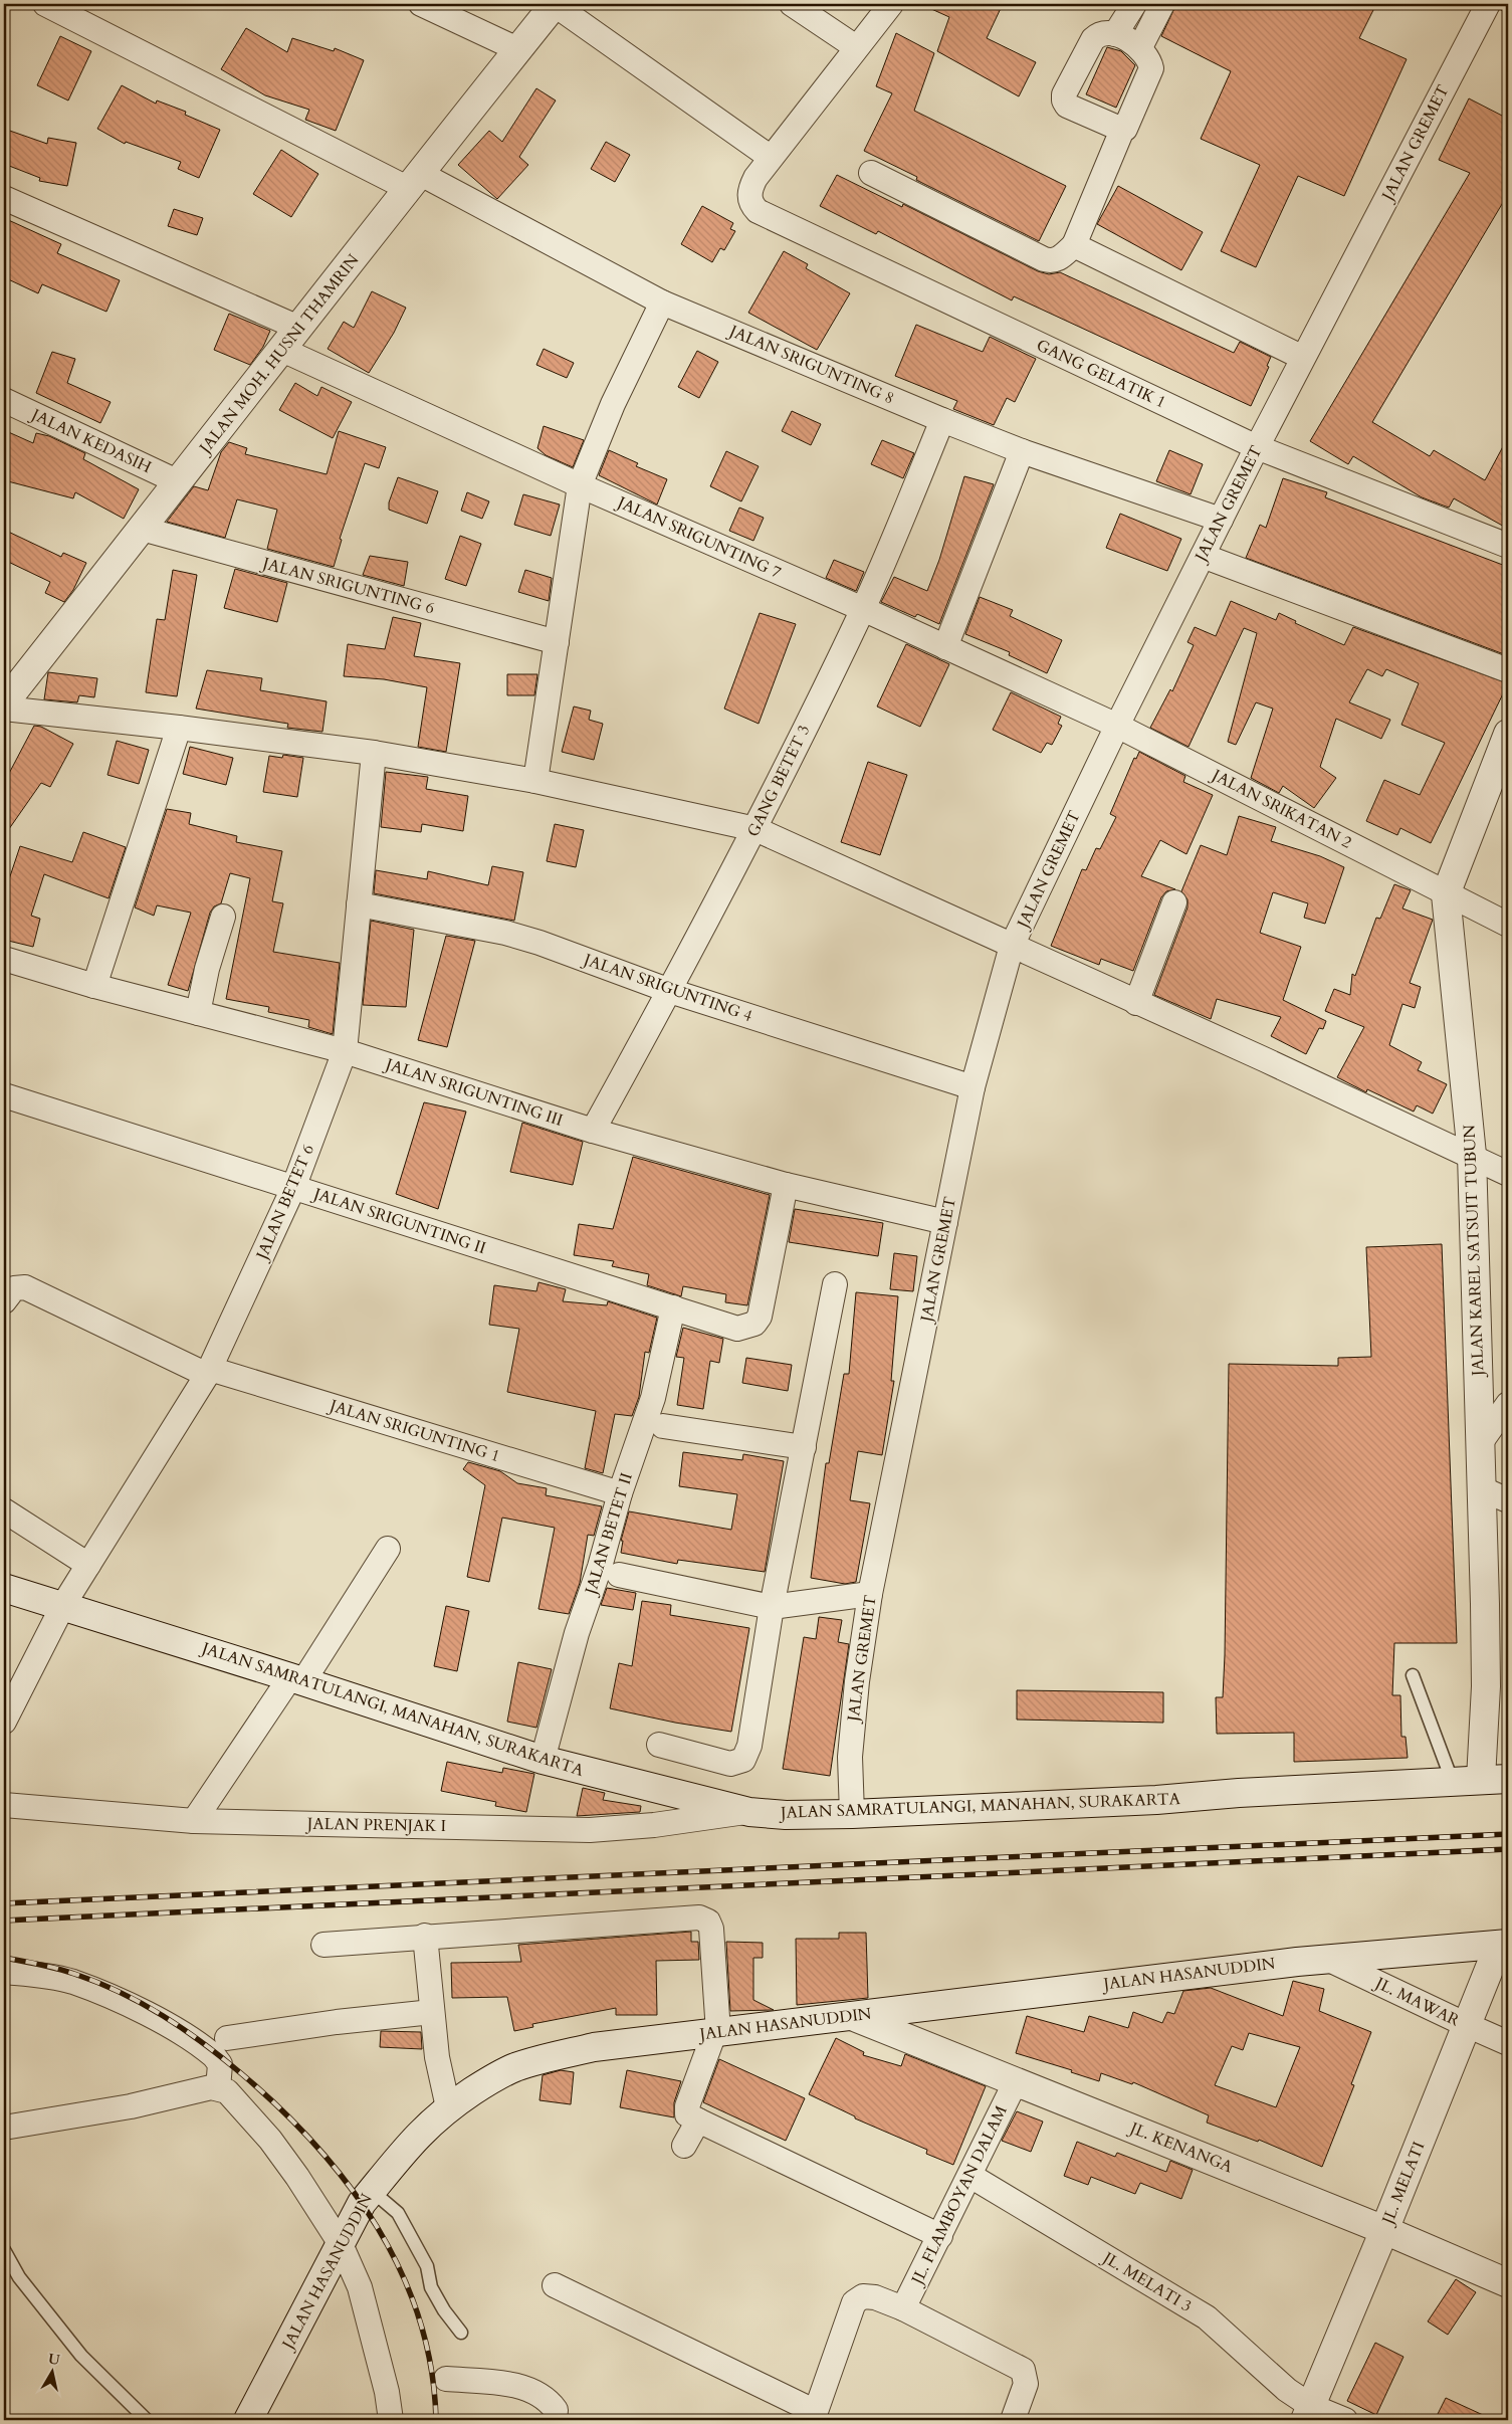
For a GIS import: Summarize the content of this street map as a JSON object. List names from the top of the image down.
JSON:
{
  "streets": {
    "street": [
      "JALAN GREMET",
      "JALAN MOH. HUSNI THAMRIN",
      "JALAN SRIGUNTING 8",
      "GANG GELATIK 1",
      "JALAN KEDASIH",
      "JALAN SRIGUNTING 7",
      "JALAN SRIGUNTING 6",
      "GANG BETET 3",
      "JALAN SRIKATAN 2",
      "JALAN SRIGUNTING 4",
      "JALAN SRIGUNTING III",
      "JALAN BETET 6",
      "JALAN SRIGUNTING II",
      "JALAN KAREL SATSUIT TUBUN",
      "JALAN SRIGUNTING 1",
      "JALAN BETET II",
      "JALAN SAMRATULANGI, MANAHAN, SURAKARTA",
      "JALAN PRENJAK I",
      "JALAN HASANUDDIN",
      "JL. MAWAR",
      "JL. KENANGA",
      "JL. MELATI",
      "JL. FLAMBOYAN DALAM",
      "JL. MELATI 3"
    ]
  },
  "crossings": [
    ["JALAN GREMET", "JALAN SRIGUNTING 8"],
    ["JALAN GREMET", "GANG GELATIK 1"],
    ["JALAN GREMET", "JALAN SRIGUNTING 7"],
    ["JALAN GREMET", "JALAN SRIKATAN 2"],
    ["JALAN GREMET", "JALAN SRIGUNTING 4"],
    ["JALAN GREMET", "JALAN SRIGUNTING III"],
    ["JALAN GREMET", "JALAN SAMRATULANGI, MANAHAN, SURAKARTA"],
    ["JALAN MOH. HUSNI THAMRIN", "JALAN SRIGUNTING 8"],
    ["JALAN MOH. HUSNI THAMRIN", "JALAN KEDASIH"],
    ["JALAN MOH. HUSNI THAMRIN", "JALAN SRIGUNTING 7"],
    ["JALAN MOH. HUSNI THAMRIN", "JALAN SRIGUNTING 6"],
    ["JALAN SRIGUNTING 8", "GANG BETET 3"],
    ["JALAN SRIGUNTING 7", "GANG BETET 3"],
    ["JALAN SRIGUNTING 7", "JALAN SRIKATAN 2"],
    ["GANG BETET 3", "JALAN SRIGUNTING 4"],
    ["GANG BETET 3", "JALAN SRIGUNTING III"],
    ["JALAN SRIKATAN 2", "JALAN KAREL SATSUIT TUBUN"],
    ["JALAN SRIGUNTING 4", "JALAN BETET 6"],
    ["JALAN SRIGUNTING III", "JALAN BETET 6"],
    ["JALAN SRIGUNTING III", "JALAN SRIGUNTING II"],
    ["JALAN BETET 6", "JALAN SRIGUNTING II"],
    ["JALAN BETET 6", "JALAN SRIGUNTING 1"],
    ["JALAN BETET 6", "JALAN SAMRATULANGI, MANAHAN, SURAKARTA"],
    ["JALAN SRIGUNTING II", "JALAN BETET II"],
    ["JALAN KAREL SATSUIT TUBUN", "JALAN SAMRATULANGI, MANAHAN, SURAKARTA"],
    ["JALAN SRIGUNTING 1", "JALAN BETET II"],
    ["JALAN BETET II", "JALAN SAMRATULANGI, MANAHAN, SURAKARTA"],
    ["JALAN SAMRATULANGI, MANAHAN, SURAKARTA", "JALAN PRENJAK I"],
    ["JALAN HASANUDDIN", "JL. MAWAR"],
    ["JALAN HASANUDDIN", "JL. KENANGA"],
    ["JALAN HASANUDDIN", "JL. MELATI"],
    ["JL. MAWAR", "JL. MELATI"],
    ["JL. KENANGA", "JL. MELATI"],
    ["JL. KENANGA", "JL. FLAMBOYAN DALAM"],
    ["JL. MELATI", "JL. MELATI 3"],
    ["JL. FLAMBOYAN DALAM", "JL. MELATI 3"]
  ],
  "north": "top"
}
